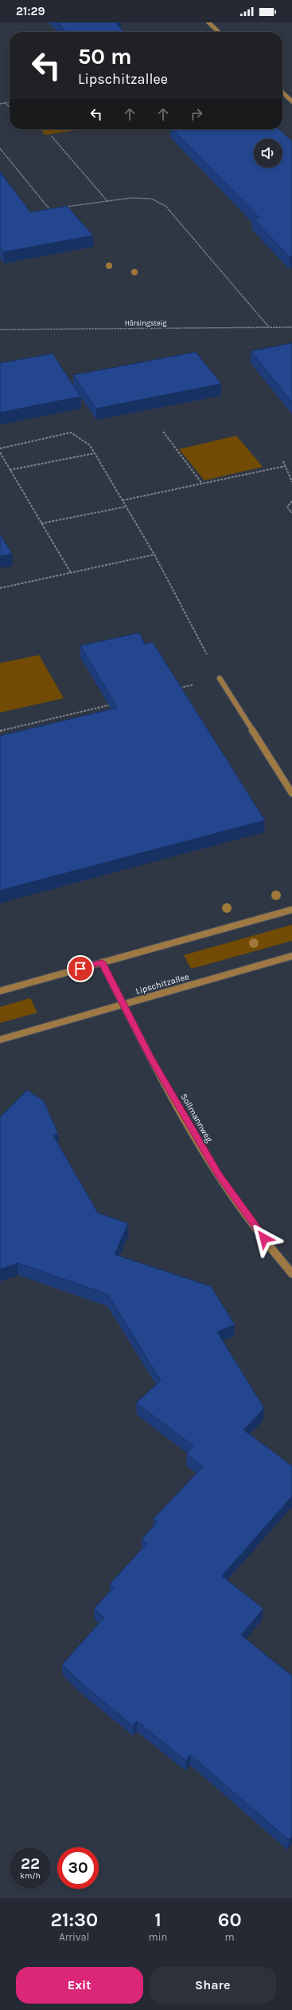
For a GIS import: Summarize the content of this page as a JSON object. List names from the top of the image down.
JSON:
{
  "streets": {
    "street": ["Lipschitzallee", "Sollmannweg"],
    "path": ["Hörsingsteig"]
  },
  "crossings": [
    ["Lipschitzallee", "Sollmannweg"]
  ],
  "page": {
    "status": "21:29",
    "turn": ["50 m", "Lipschitzallee"],
    "speed": "22 km/h",
    "limit": "30",
    "eta": [
      "21:30",
      "Arrival",
      "1",
      "min",
      "60",
      "m"
    ],
    "buttons": ["Exit", "Share"]
  }
}
